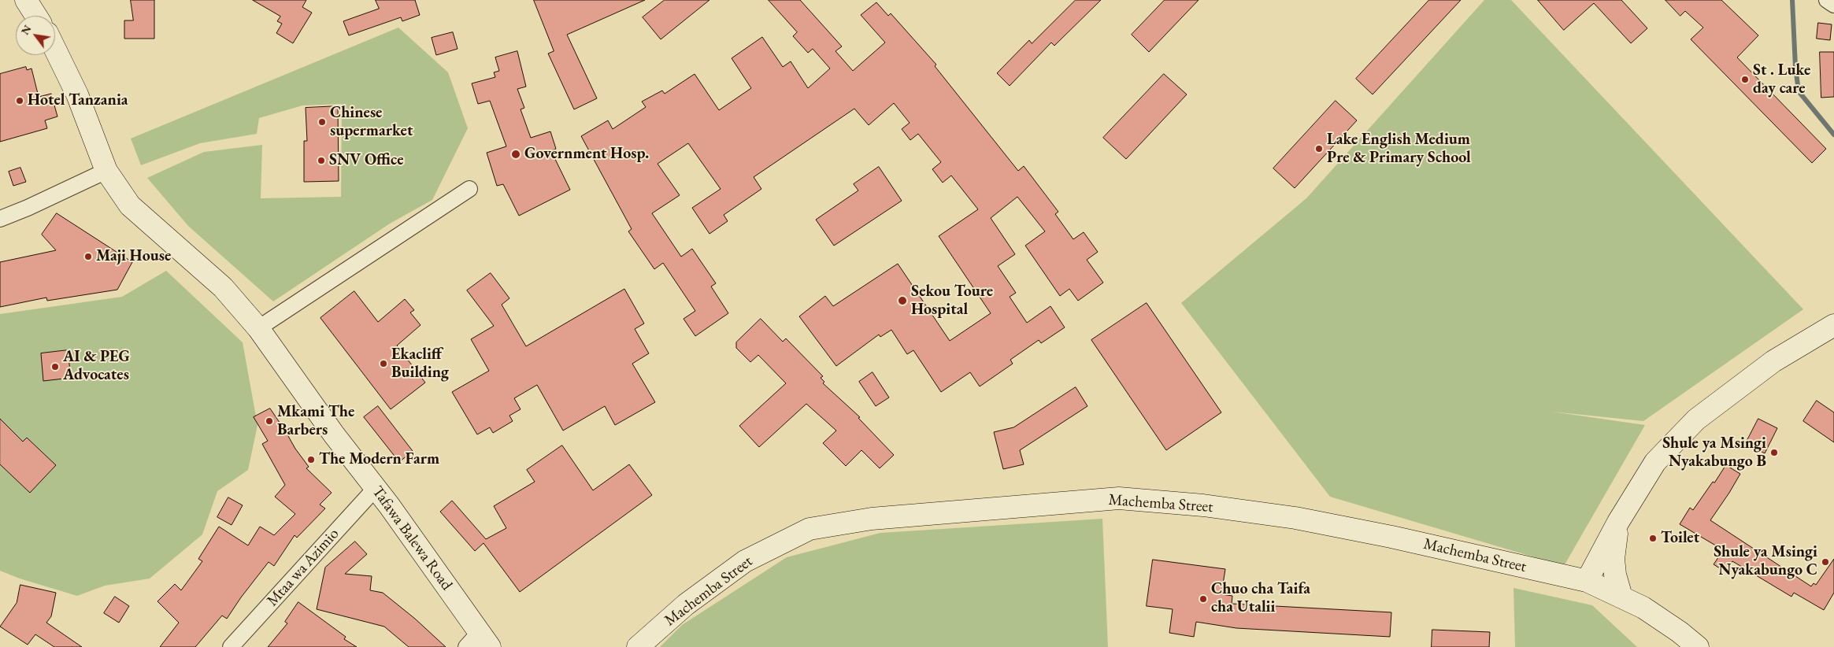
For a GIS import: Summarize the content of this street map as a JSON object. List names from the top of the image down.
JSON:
{
  "streets": {
    "main road": ["Machemba Street", "Tafawa Balewa Road"],
    "street": ["Mtaa wa Azimio"]
  },
  "crossings": [
    ["Tafawa Balewa Road", "Mtaa wa Azimio"]
  ],
  "places": [
    "St . Luke day care",
    "Hotel Tanzania",
    "Chinese supermarket",
    "Lake English Medium Pre & Primary School",
    "Government Hosp.",
    "SNV Office",
    "Maji House",
    "Sekou Toure Hospital",
    "Ekacliff Building",
    "AI & PEG Advocates",
    "Mkami The Barbers",
    "Shule ya Msingi Nyakabungo B",
    "The Modern Farm",
    "Toilet",
    "Shule ya Msingi Nyakabungo C",
    "Chuo cha Taifa cha Utalii"
  ],
  "north": "top left"
}
